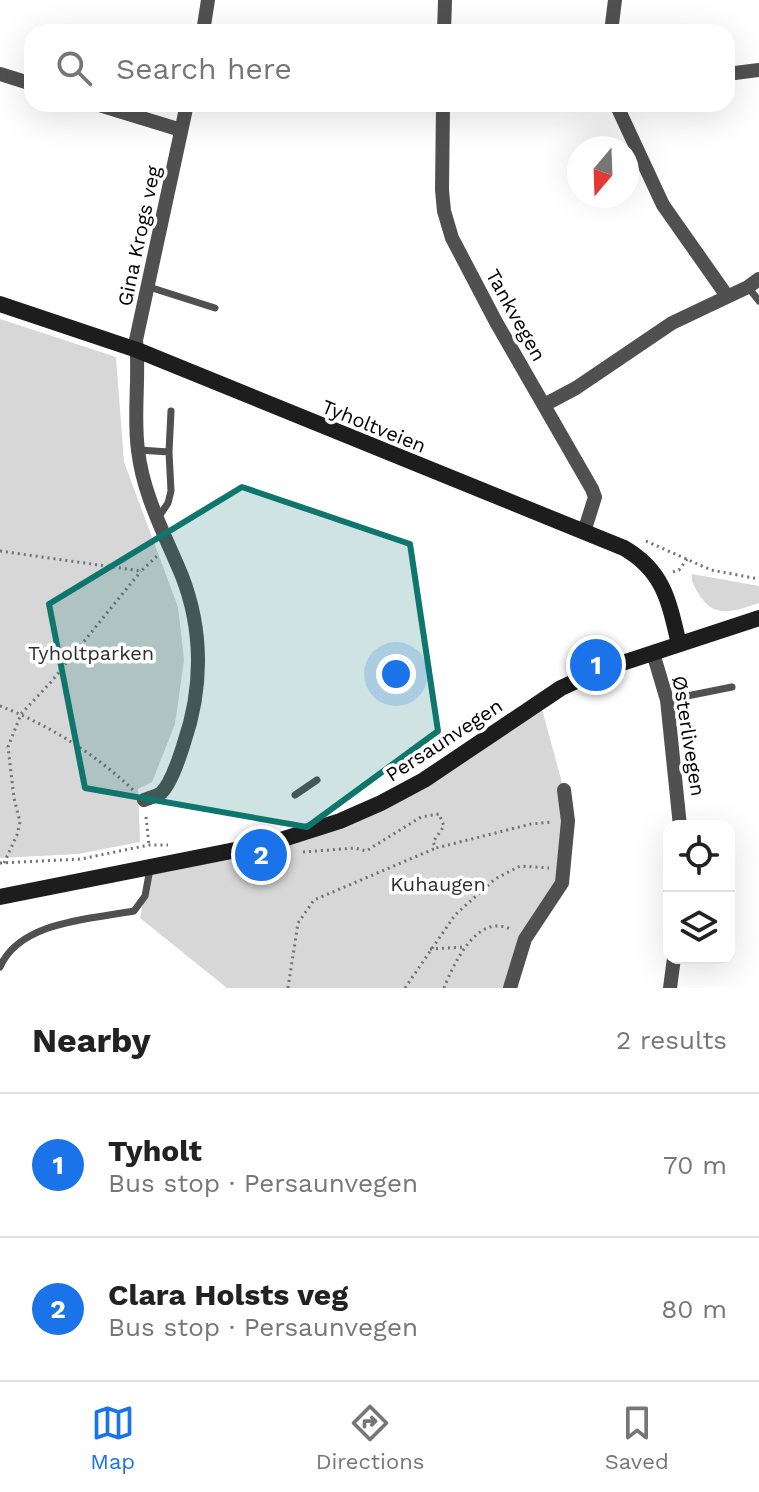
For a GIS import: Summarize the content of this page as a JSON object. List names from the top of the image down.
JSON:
{
  "streets": {
    "street": [
      "Gina Krogs veg",
      "Tankvegen",
      "Tyholtveien",
      "Østerlivegen",
      "Persaunvegen"
    ]
  },
  "crossings": [
    ["Gina Krogs veg", "Tyholtveien"],
    ["Tankvegen", "Tyholtveien"],
    ["Østerlivegen", "Persaunvegen"]
  ],
  "parks": ["Tyholtparken", "Kuhaugen"],
  "north": "bottom",
  "page": {
    "search": "Search here",
    "pins": ["1", "2"],
    "heading": ["Nearby", "2 results"],
    "list": [
      {
        "mark": "1",
        "name": "Tyholt",
        "note": "Bus stop · Persaunvegen",
        "value": "70 m"
      },
      {
        "mark": "2",
        "name": "Clara Holsts veg",
        "note": "Bus stop · Persaunvegen",
        "value": "80 m"
      }
    ],
    "nav": ["Map", "Directions", "Saved"]
  }
}
